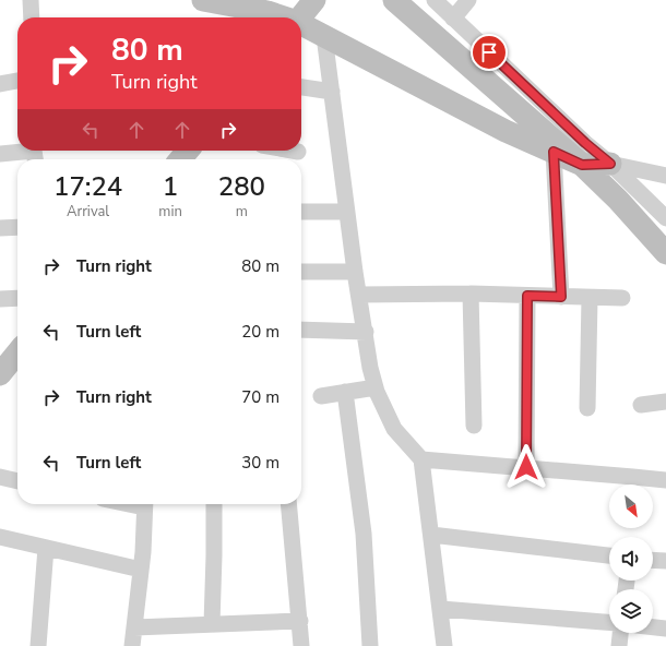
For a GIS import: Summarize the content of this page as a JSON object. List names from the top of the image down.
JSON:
{
  "north": "bottom right",
  "page": {
    "turn": ["80 m", "Turn right"],
    "eta": [
      "17:24",
      "Arrival",
      "1",
      "min",
      "280",
      "m"
    ],
    "list": [
      {
        "name": "Turn right",
        "value": "80 m"
      },
      {
        "name": "Turn left",
        "value": "20 m"
      },
      {
        "name": "Turn right",
        "value": "70 m"
      },
      {
        "name": "Turn left",
        "value": "30 m"
      }
    ]
  }
}
